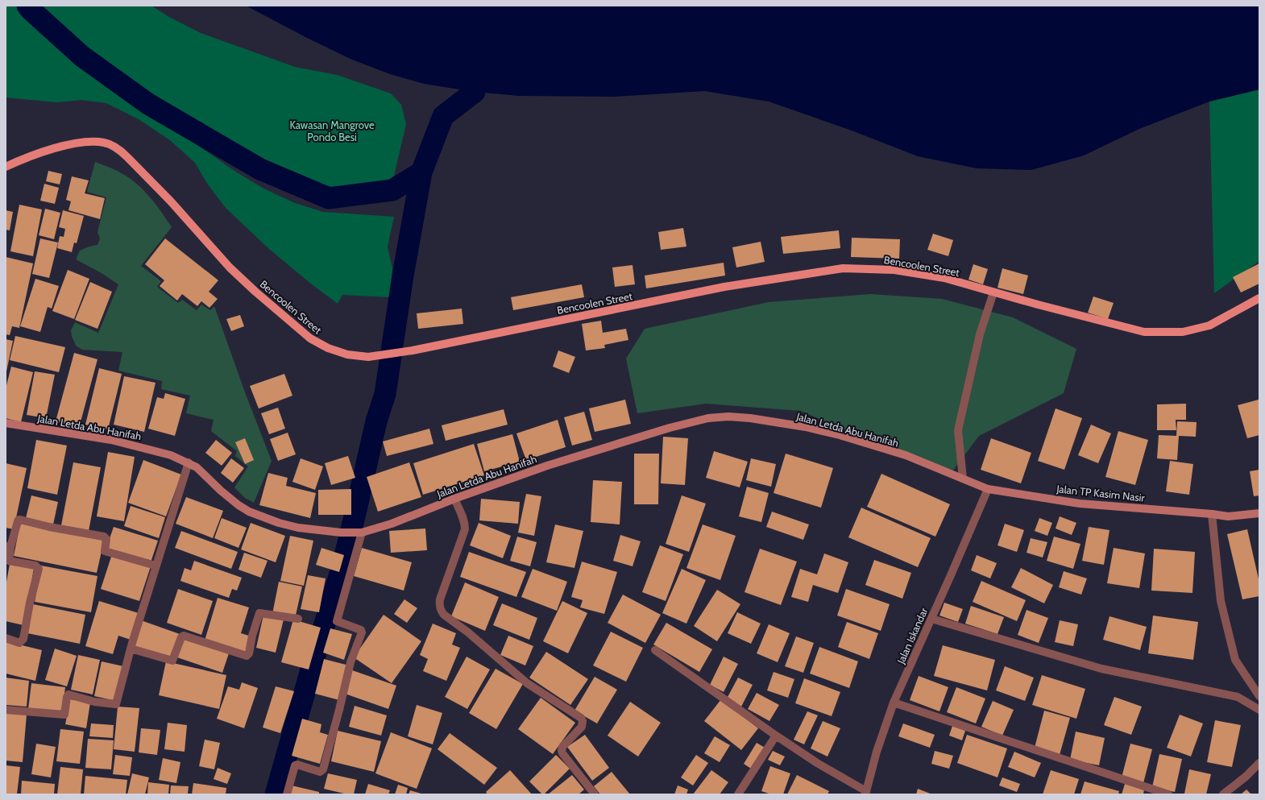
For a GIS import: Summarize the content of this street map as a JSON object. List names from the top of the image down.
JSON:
{
  "streets": {
    "main road": ["Bencoolen Street"],
    "street": ["Jalan Letda Abu Hanifah", "Jalan TP Kasim Nasir", "Jalan Iskandar"]
  },
  "crossings": [
    ["Jalan Letda Abu Hanifah", "Jalan TP Kasim Nasir"],
    ["Jalan Letda Abu Hanifah", "Jalan Iskandar"],
    ["Jalan TP Kasim Nasir", "Jalan Iskandar"]
  ],
  "parks": ["Kawasan Mangrove Pondo Besi"]
}
